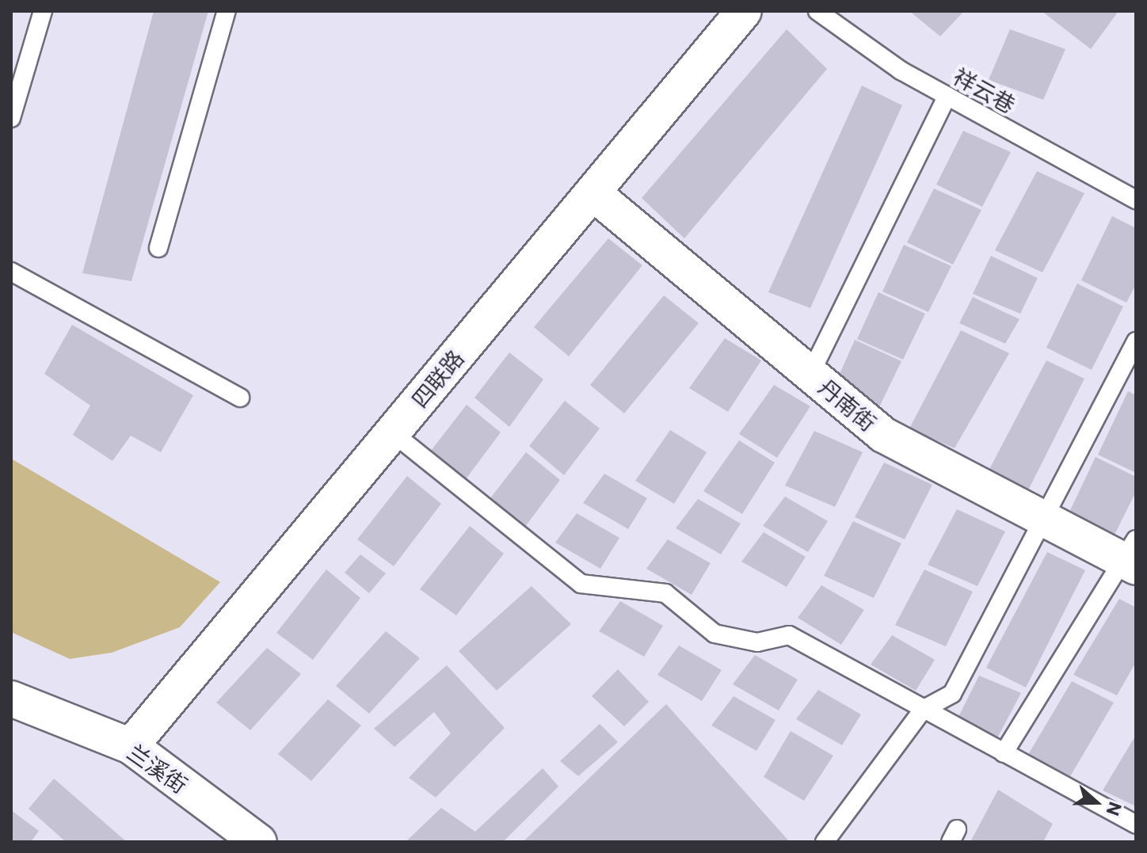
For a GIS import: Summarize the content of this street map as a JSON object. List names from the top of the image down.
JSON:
{
  "streets": {
    "street": ["四联路", "丹南街", "兰溪街"],
    "lane": ["祥云巷"]
  },
  "crossings": [
    ["四联路", "丹南街"],
    ["四联路", "兰溪街"]
  ],
  "north": "right"
}
